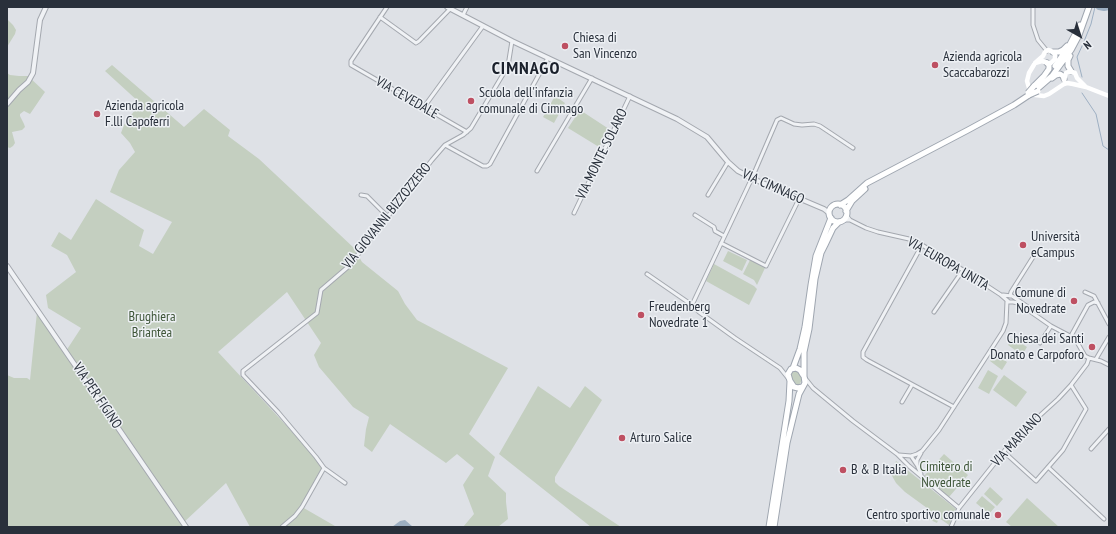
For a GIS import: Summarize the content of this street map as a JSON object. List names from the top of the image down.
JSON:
{
  "streets": {
    "street": [
      "VIA CEVEDALE",
      "VIA MONTE SOLARO",
      "VIA CIMNAGO",
      "VIA GIOVANNI BIZZOZZERO",
      "VIA EUROPA UNITA",
      "VIA PER FIGINO",
      "VIA MARIANO"
    ]
  },
  "crossings": [
    ["VIA CEVEDALE", "VIA GIOVANNI BIZZOZZERO"],
    ["VIA MONTE SOLARO", "VIA CIMNAGO"],
    ["VIA CIMNAGO", "VIA GIOVANNI BIZZOZZERO"]
  ],
  "districts": ["CIMNAGO"],
  "parks": ["Brughiera Briantea", "Cimitero di Novedrate"],
  "places": [
    "Chiesa di San Vincenzo",
    "Azienda agricola Scaccabarozzi",
    "Scuola dell'infanzia comunale di Cimnago",
    "Azienda agricola F.lli Capoferri",
    "Università eCampus",
    "Comune di Novedrate",
    "Freudenberg Novedrate 1",
    "Chiesa dei Santi Donato e Carpoforo",
    "Arturo Salice",
    "B & B Italia",
    "Centro sportivo comunale"
  ],
  "north": "bottom right"
}
